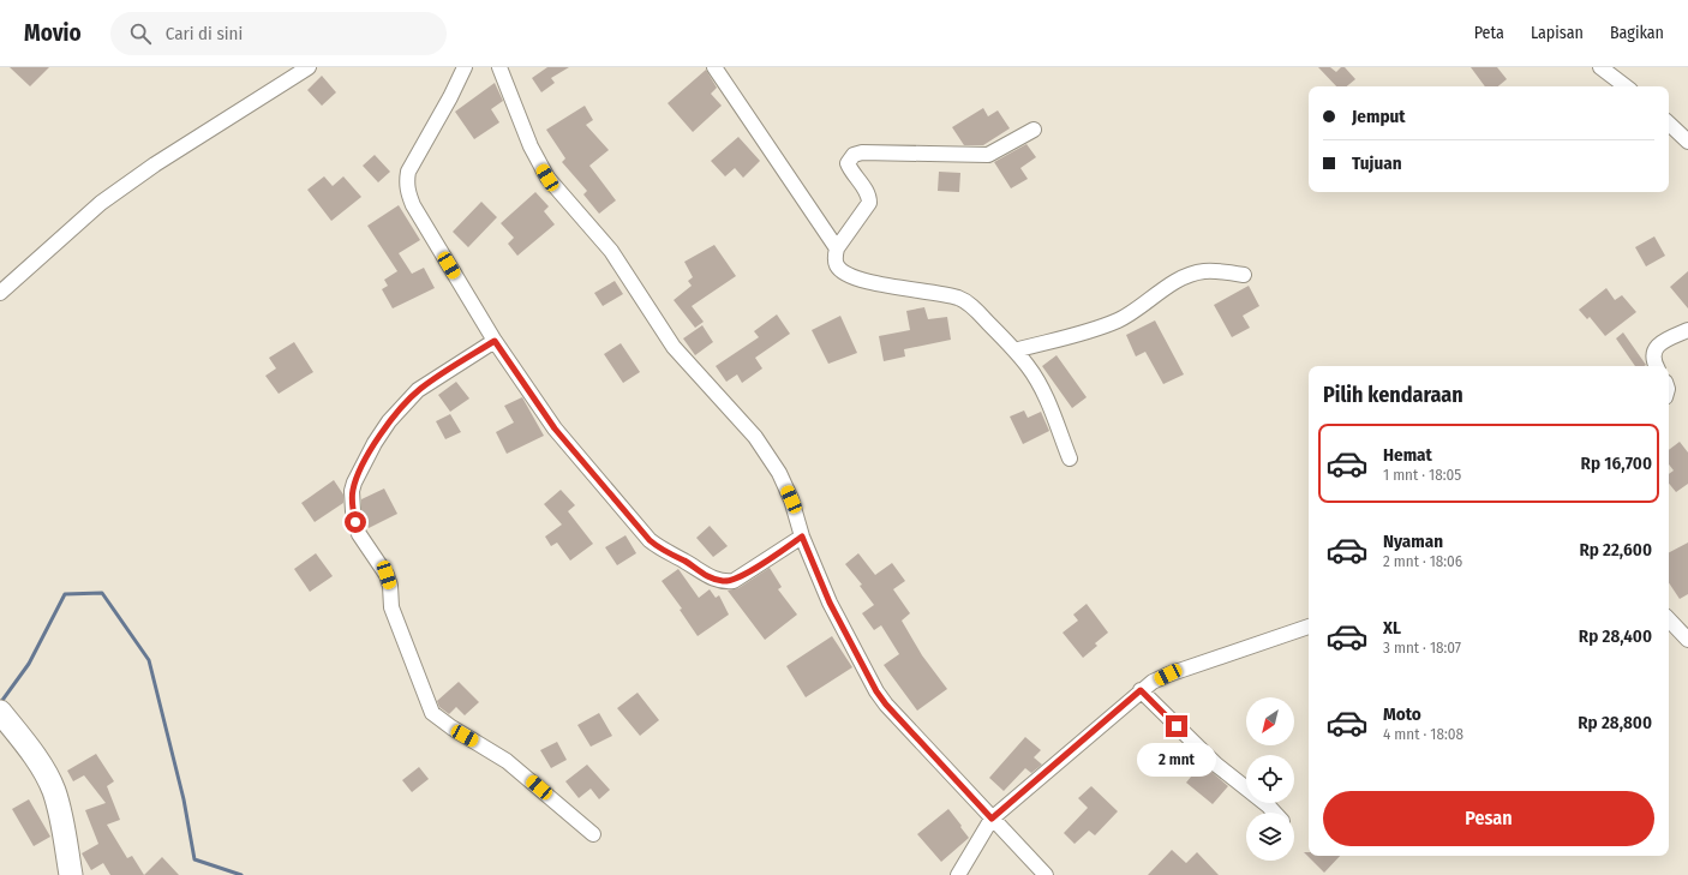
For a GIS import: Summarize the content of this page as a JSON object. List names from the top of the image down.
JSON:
{
  "north": "bottom left",
  "page": {
    "header": "Movio",
    "search": "Cari di sini",
    "nav": ["Peta", "Lapisan", "Bagikan"],
    "banner": ["Jemput", "Tujuan"],
    "heading": "Pilih kendaraan",
    "list": [
      {
        "name": "Hemat",
        "note": "1 mnt · 18:05",
        "value": "Rp 16,700"
      },
      {
        "name": "Nyaman",
        "note": "2 mnt · 18:06",
        "value": "Rp 22,600"
      },
      {
        "name": "XL",
        "note": "3 mnt · 18:07",
        "value": "Rp 28,400"
      },
      {
        "name": "Moto",
        "note": "4 mnt · 18:08",
        "value": "Rp 28,800"
      }
    ],
    "bubble": "2 mnt",
    "buttons": "Pesan"
  }
}
